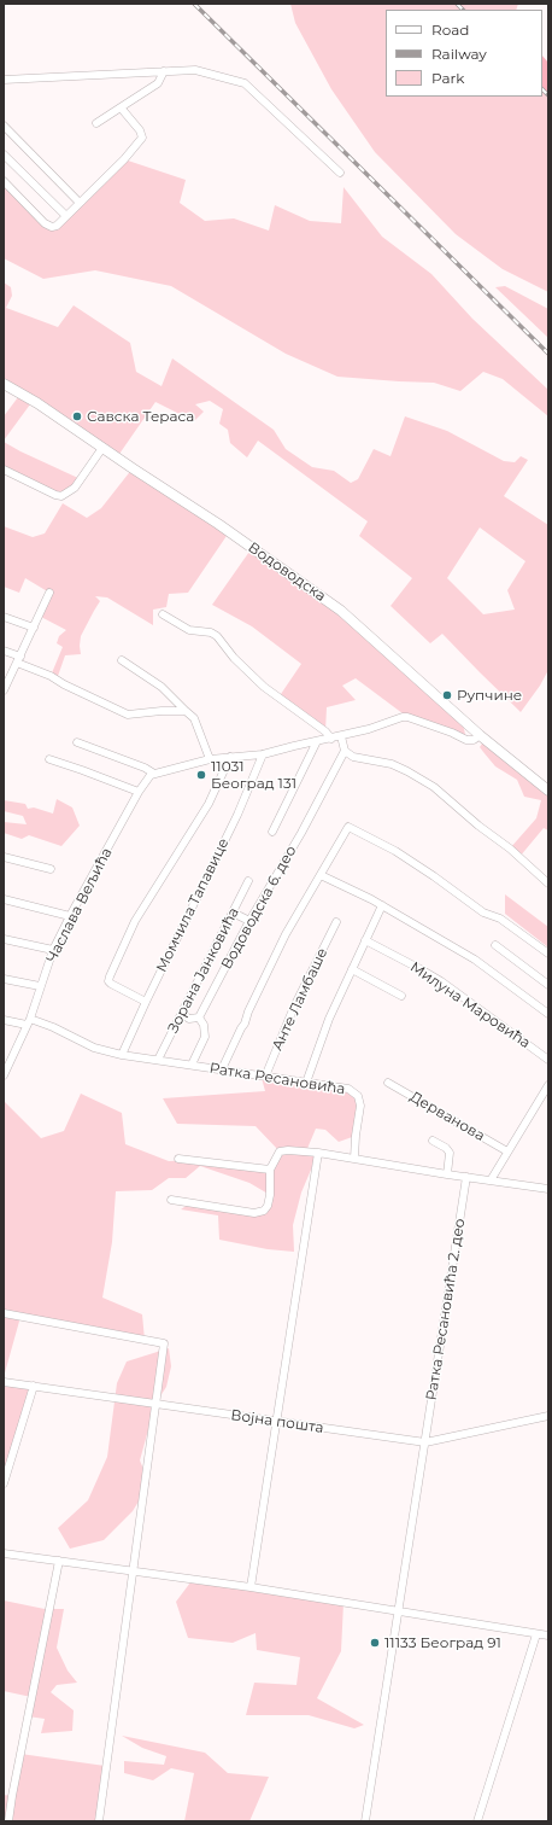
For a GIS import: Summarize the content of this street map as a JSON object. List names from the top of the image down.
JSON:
{
  "streets": {
    "main road": ["Водоводска"],
    "street": [
      "Часлава Вељића",
      "Момчила Тапавице",
      "Водоводска 6. део",
      "Зорана Јанковића",
      "Анте Ламбаше",
      "Милуна Маровића",
      "Ратка Ресановића",
      "Дерванова",
      "Ратка Ресановића 2. део",
      "Војна пошта"
    ]
  },
  "crossings": [
    ["Часлава Вељића", "Ратка Ресановића"],
    ["Момчила Тапавице", "Ратка Ресановића"],
    ["Зорана Јанковића", "Ратка Ресановића"],
    ["Анте Ламбаше", "Ратка Ресановића"],
    ["Ратка Ресановића 2. део", "Војна пошта"]
  ],
  "places": [
    "Савска Тераса",
    "Рупчине",
    "11031 Београд 131",
    "11133 Београд 91"
  ],
  "legend": ["Road", "Railway", "Park"]
}
